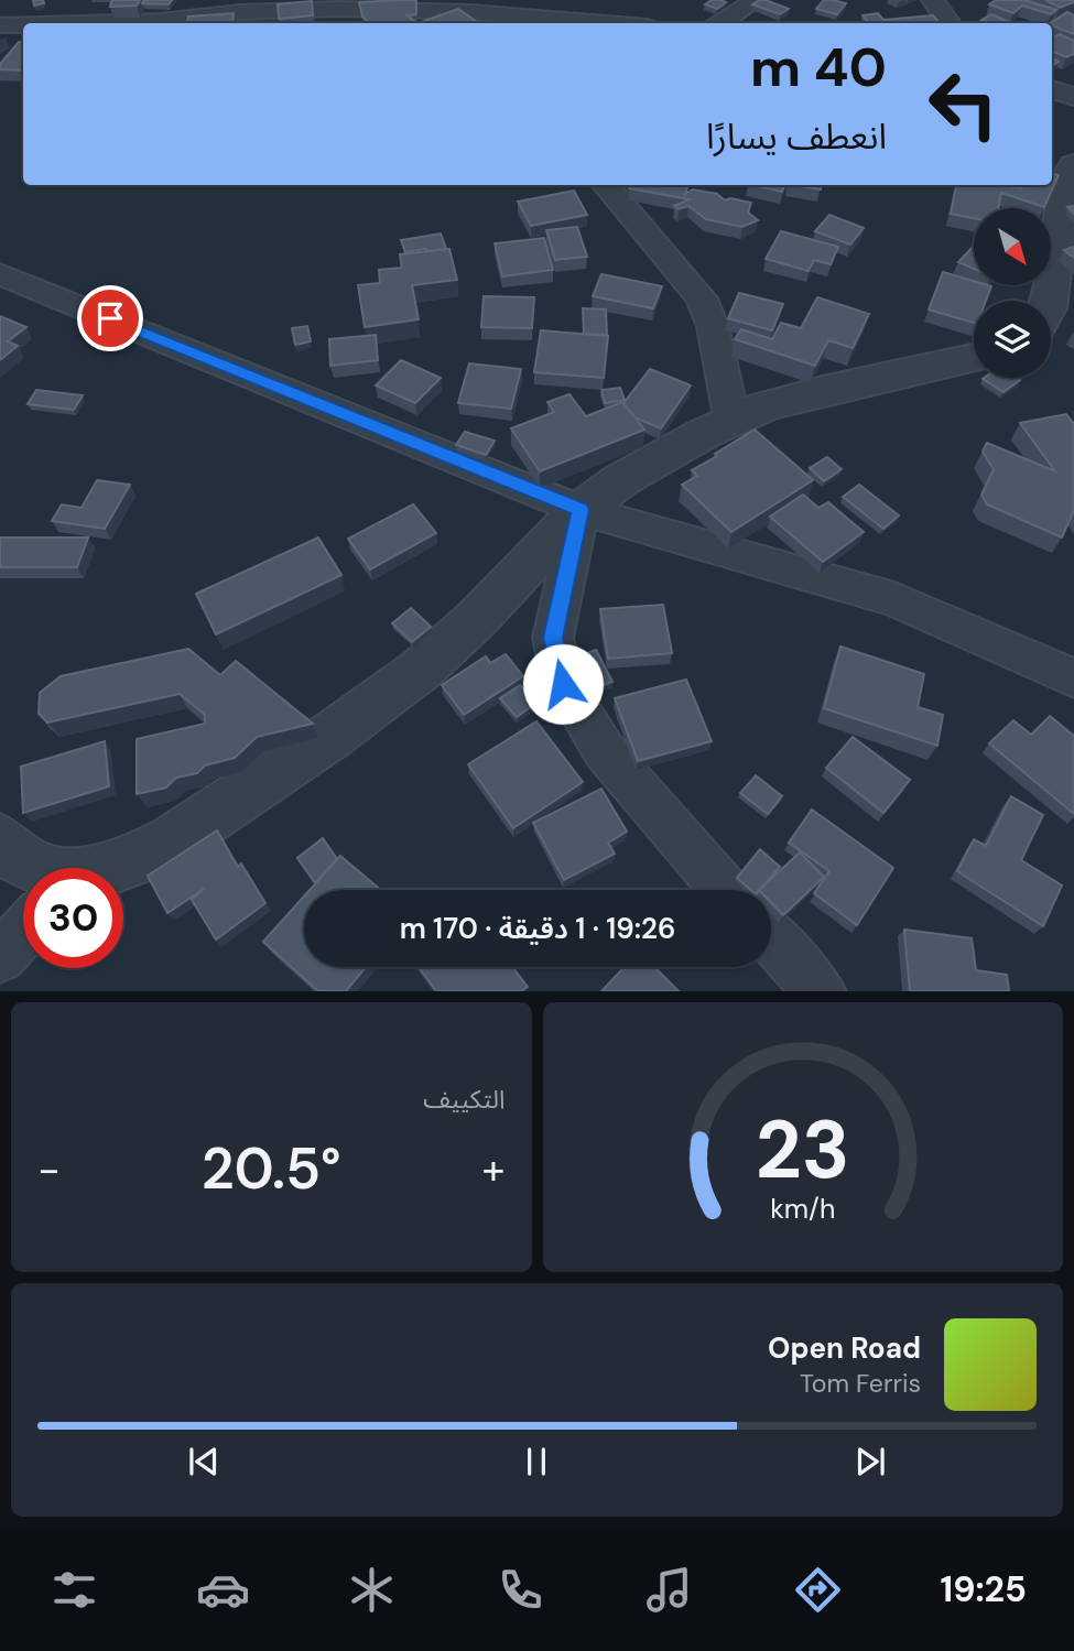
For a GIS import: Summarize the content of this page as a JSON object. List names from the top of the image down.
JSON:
{
  "north": "bottom right",
  "page": {
    "turn": ["40 m", "انعطف يسارًا"],
    "limit": "30",
    "trip": "19:26 · 1 دقيقة · 170 m",
    "tile": "التكييف",
    "heat": ["−", "20.5°", "+"],
    "song": ["Open Road", "Tom Ferris"],
    "tabs": "19:25",
    "gauge": ["23", "km/h"]
  }
}
